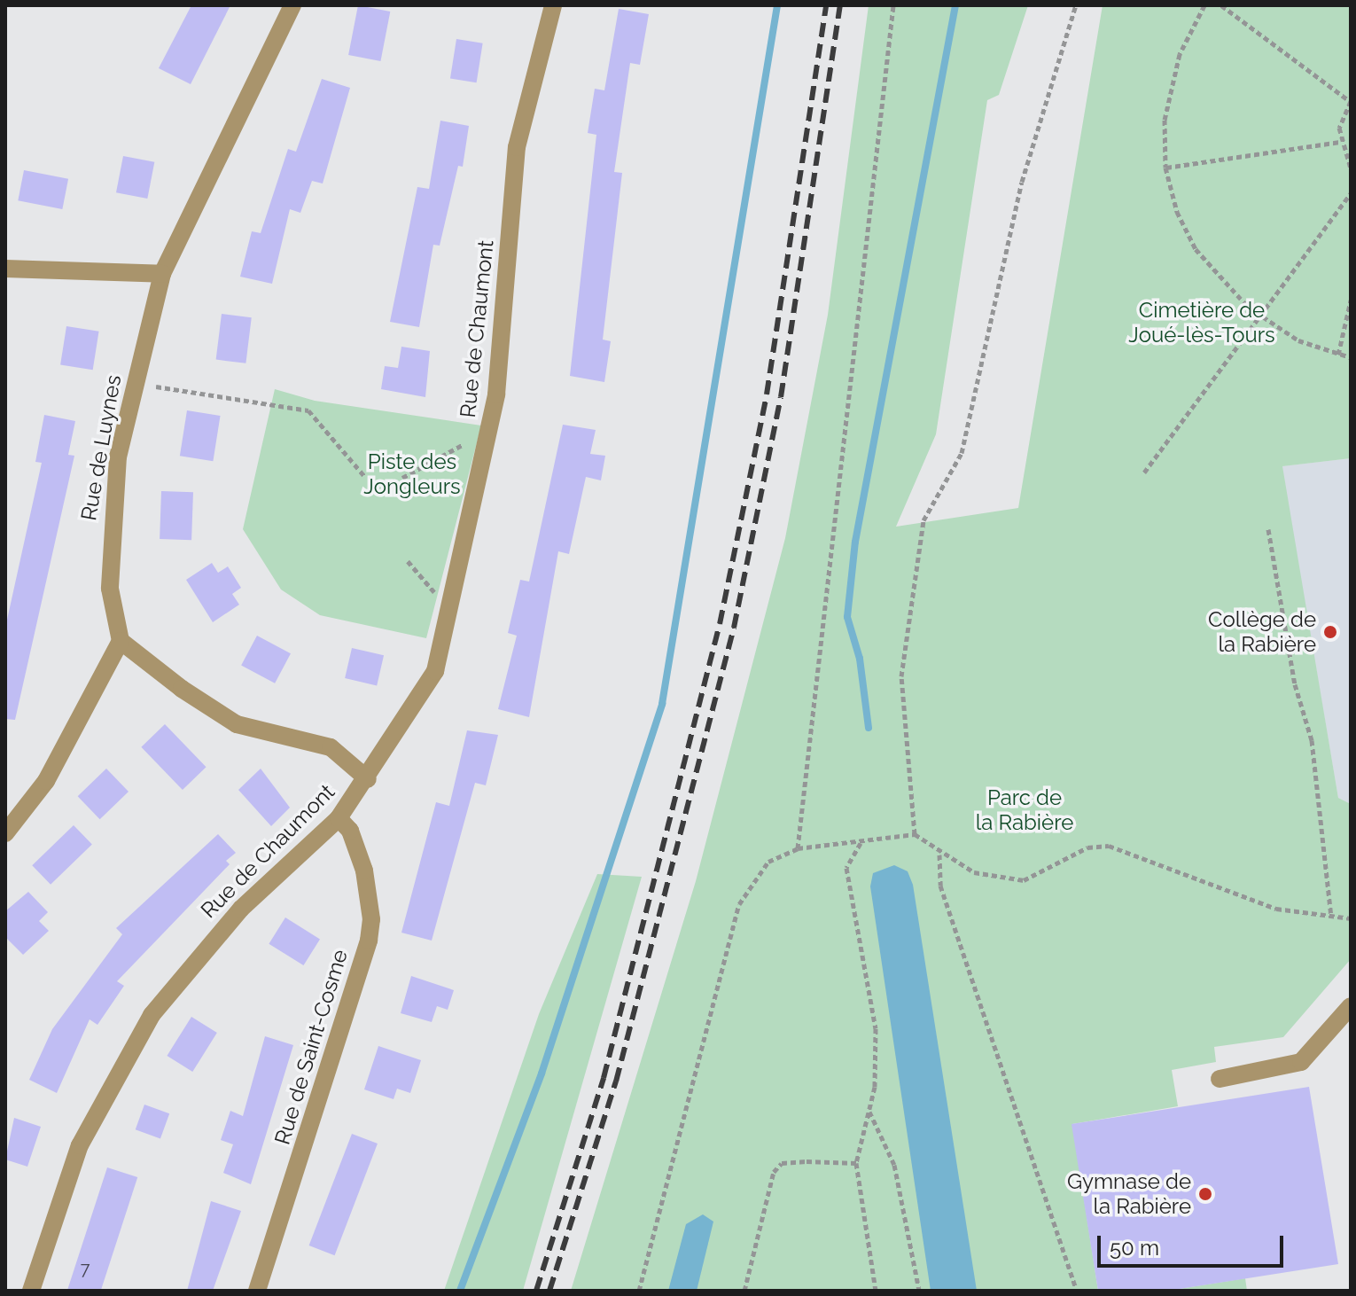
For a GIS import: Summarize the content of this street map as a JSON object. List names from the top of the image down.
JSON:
{
  "streets": {
    "street": ["Rue de Chaumont", "Rue de Luynes", "Rue de Saint-Cosme"]
  },
  "crossings": [
    ["Rue de Chaumont", "Rue de Saint-Cosme"]
  ],
  "parks": ["Cimetière de Joué-lès-Tours", "Piste des Jongleurs", "Parc de la Rabière"],
  "places": ["Collège de la Rabière", "Gymnase de la Rabière"],
  "house_numbers": ["7"],
  "scale_bar": "50 m"
}
